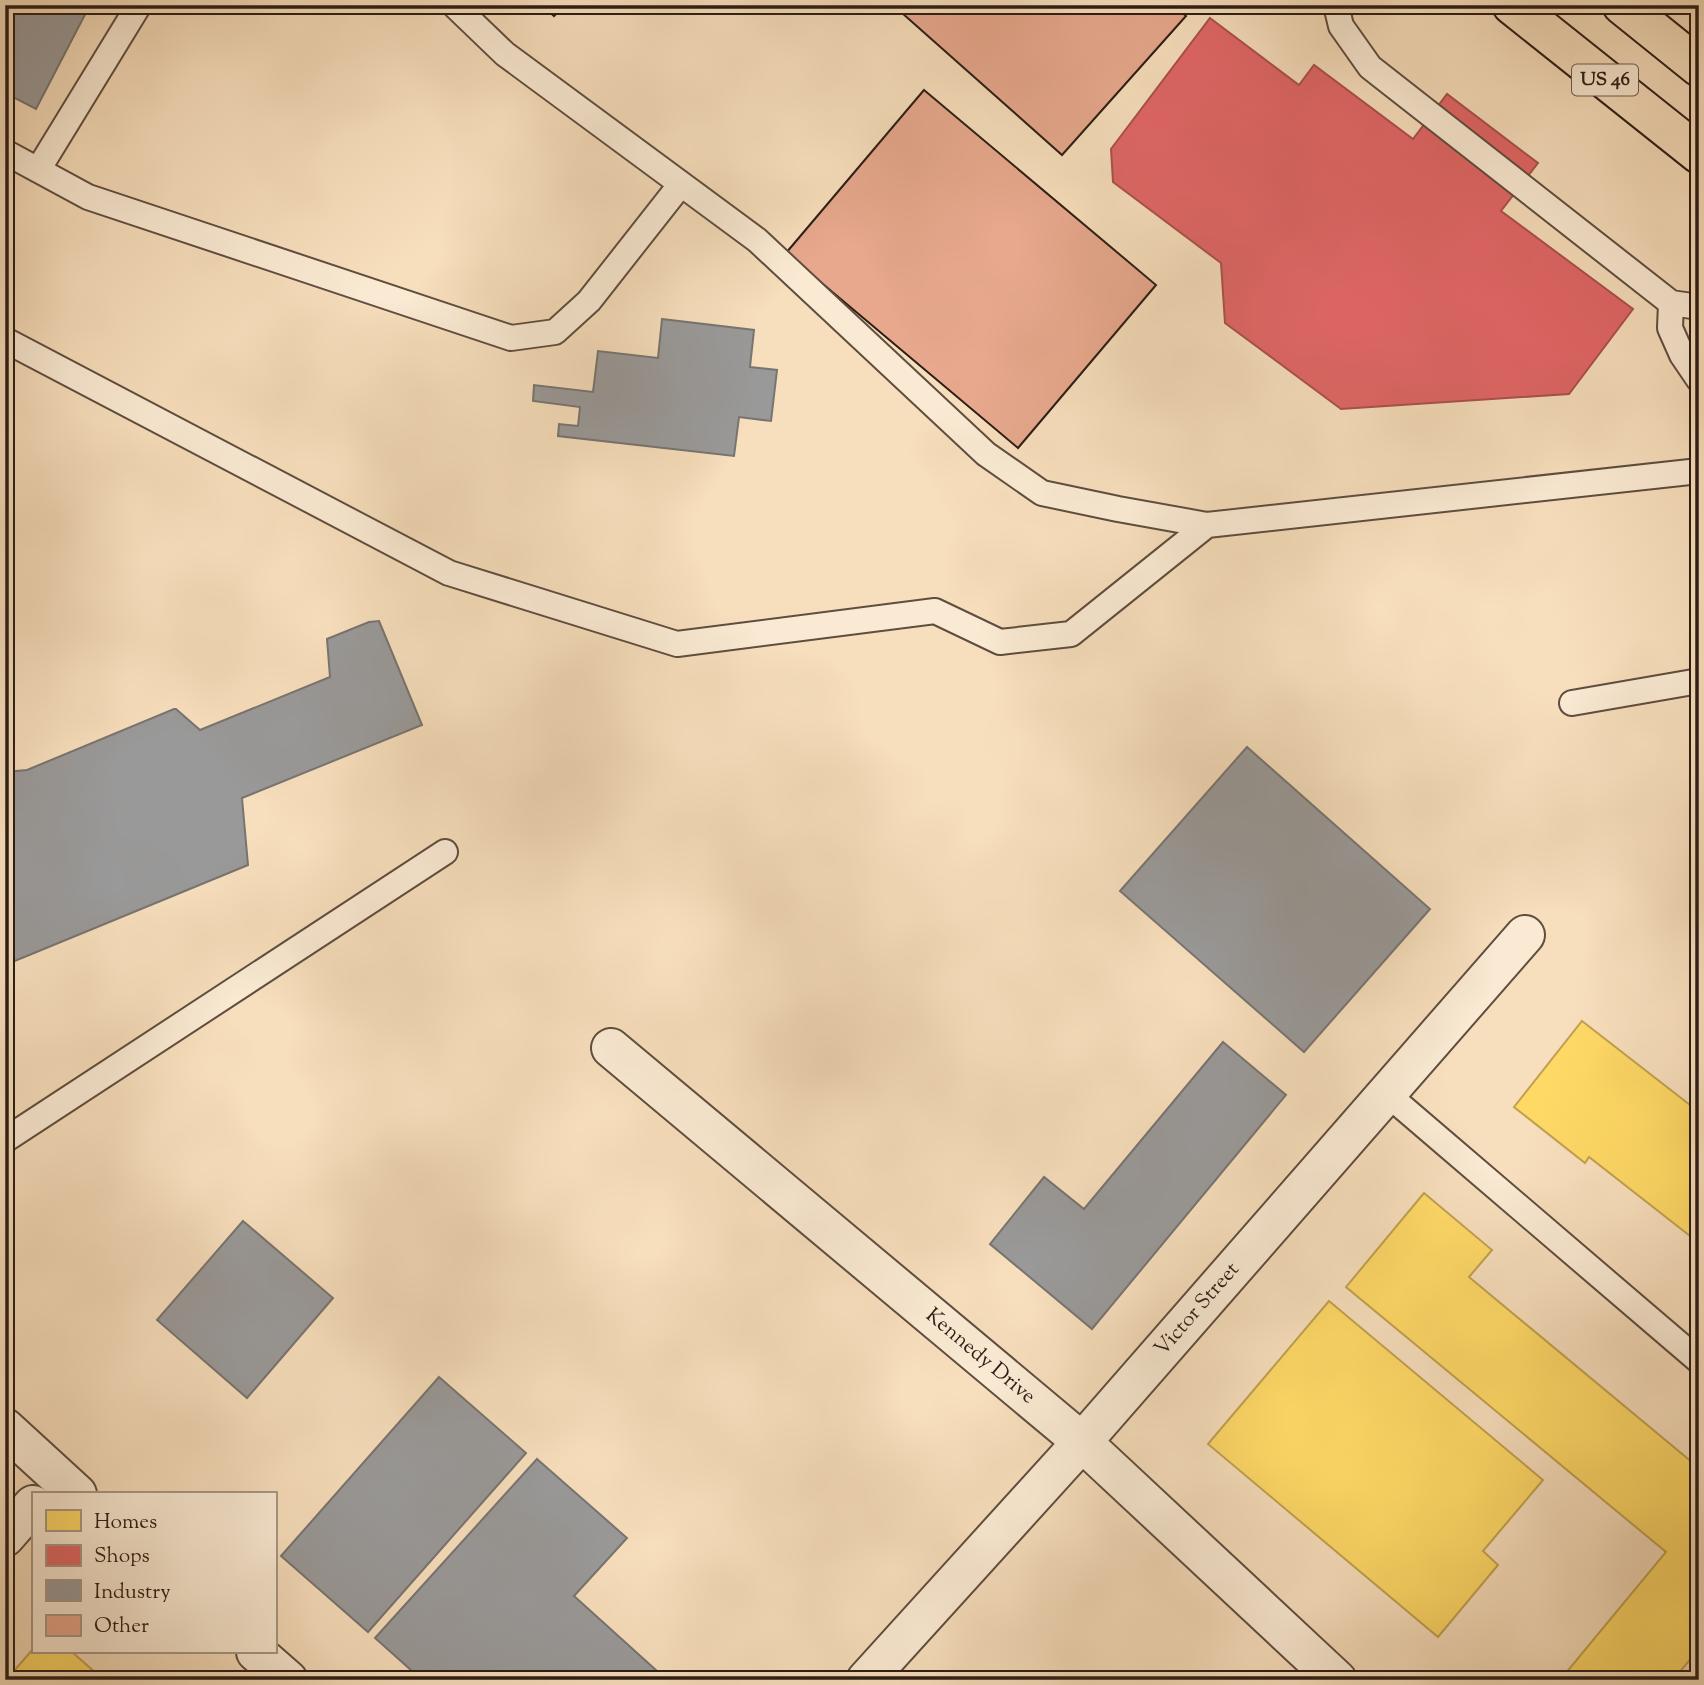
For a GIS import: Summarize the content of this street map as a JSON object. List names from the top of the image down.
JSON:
{
  "streets": {
    "highway": ["US 46"],
    "street": ["Victor Street", "Kennedy Drive"]
  },
  "crossings": [
    ["Victor Street", "Kennedy Drive"]
  ],
  "legend": [
    "Homes",
    "Shops",
    "Industry",
    "Other"
  ]
}
